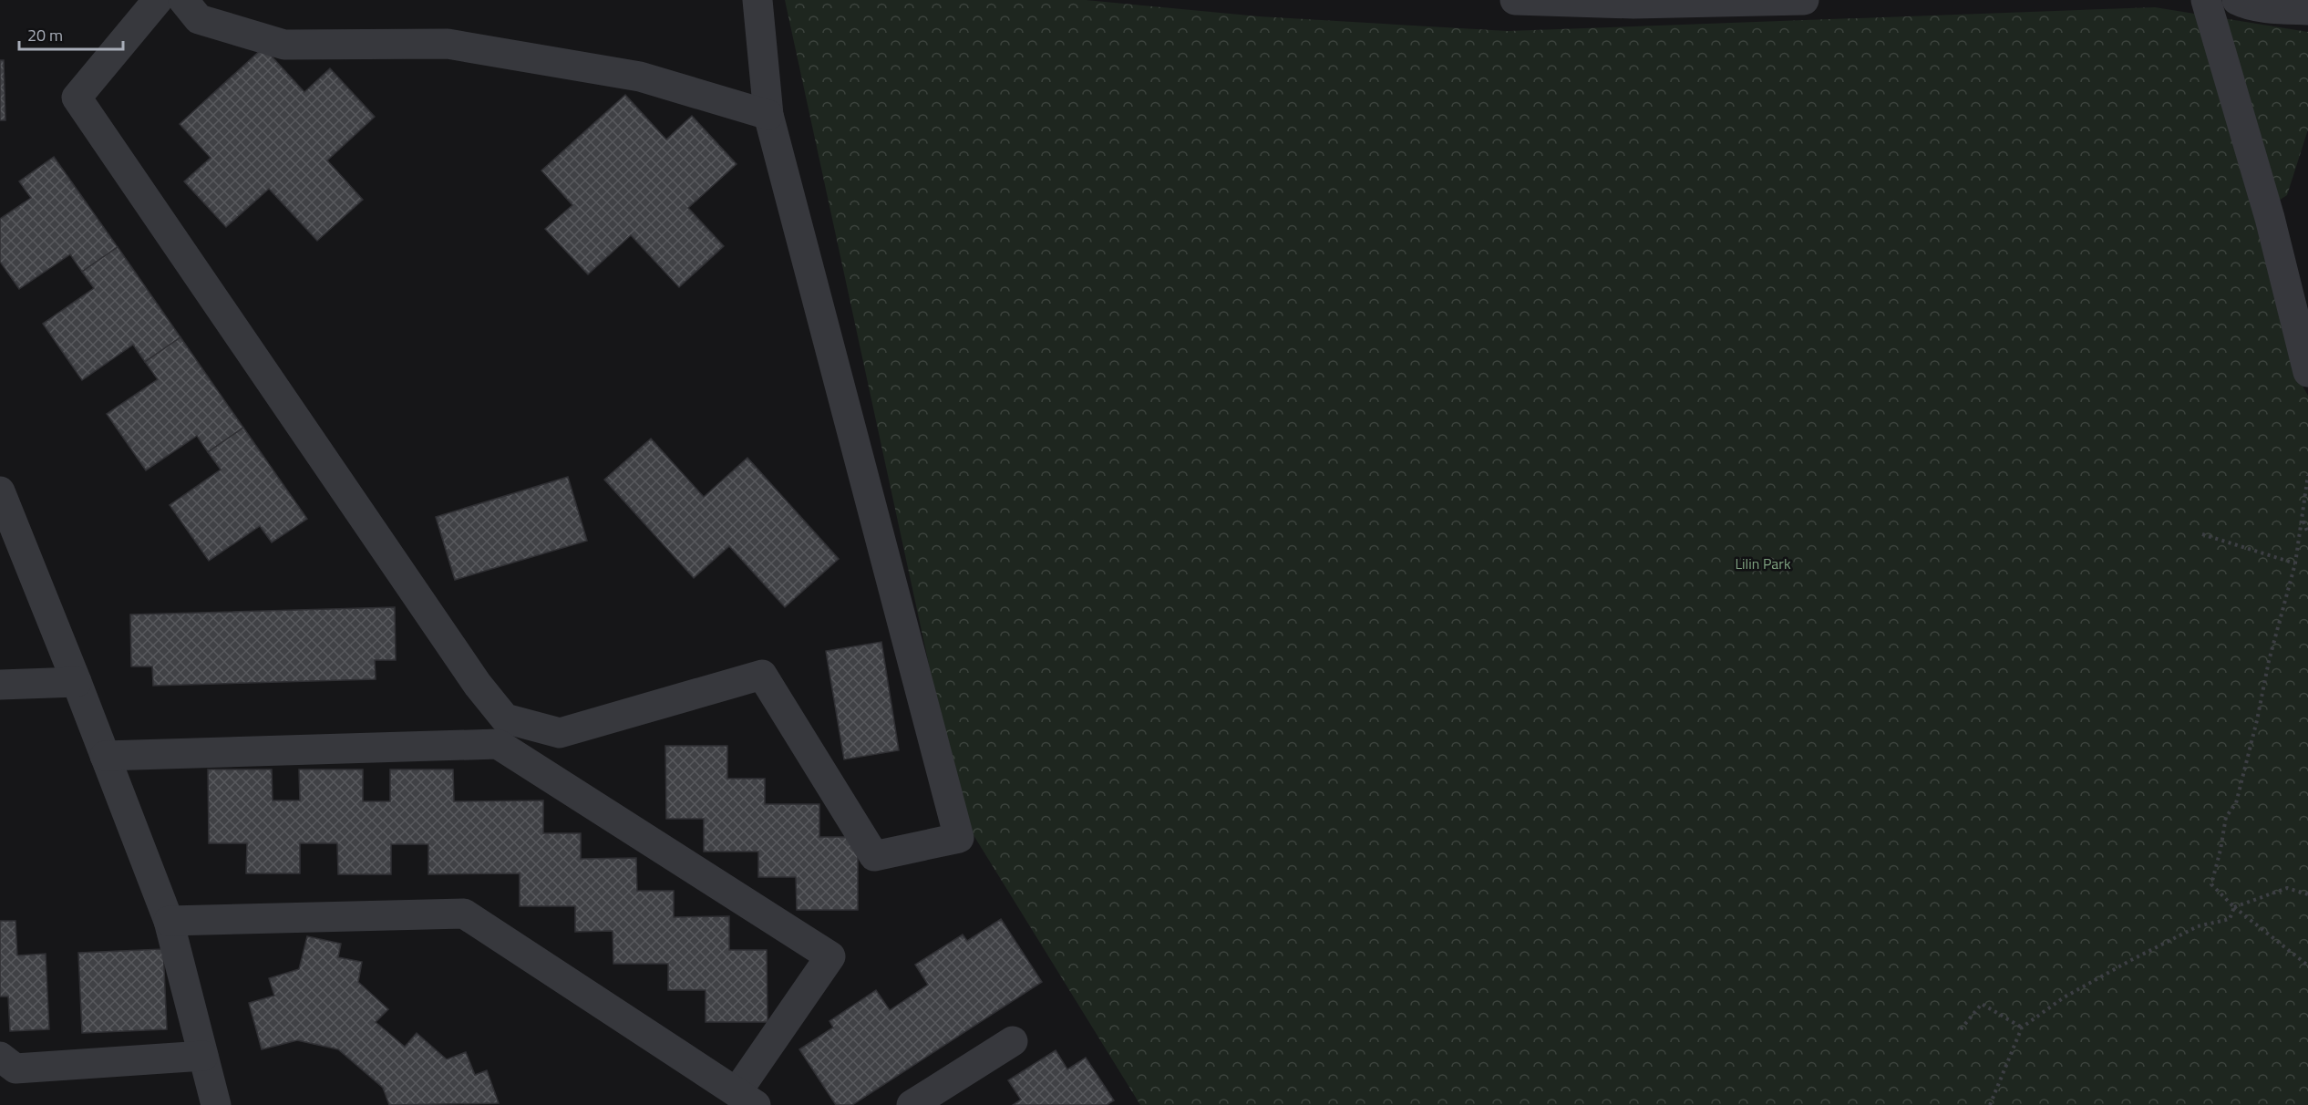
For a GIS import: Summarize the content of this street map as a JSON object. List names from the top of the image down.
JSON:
{
  "parks": ["Lilin Park"],
  "scale_bar": "20 m"
}
